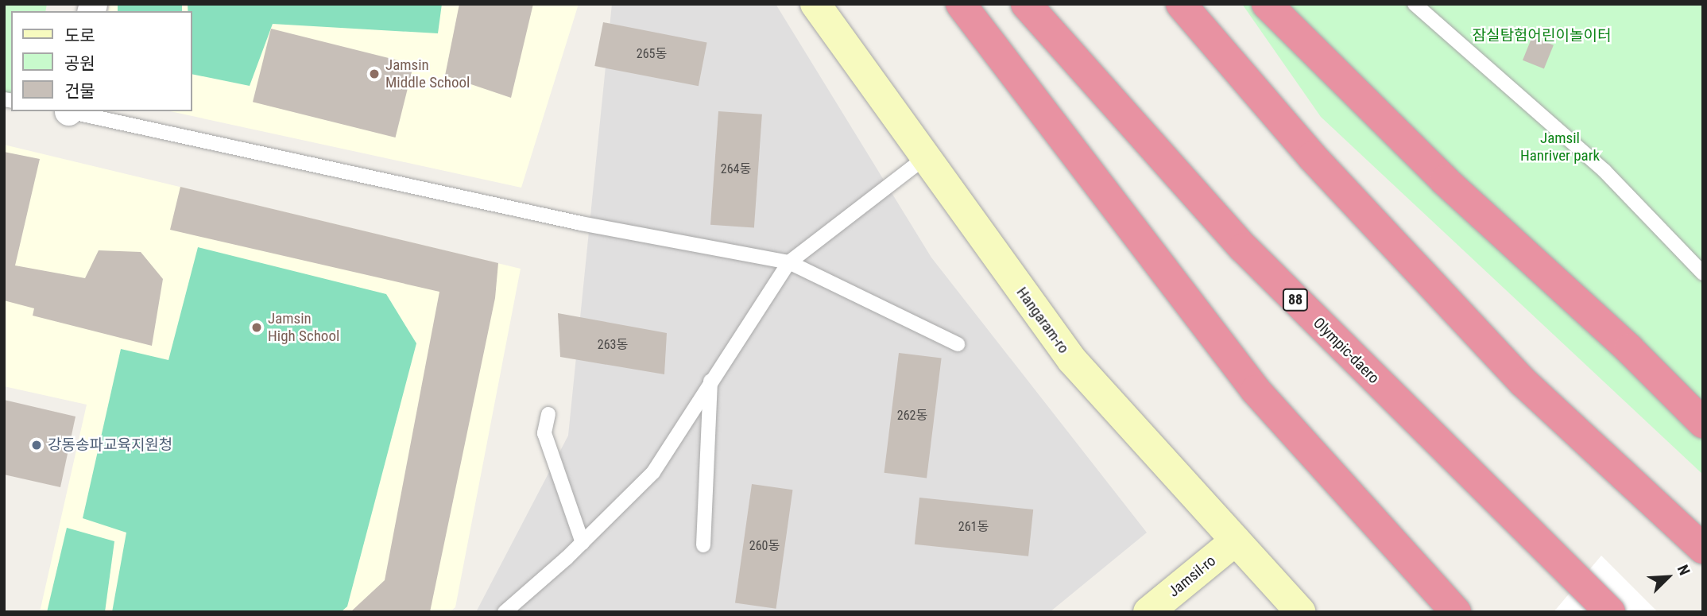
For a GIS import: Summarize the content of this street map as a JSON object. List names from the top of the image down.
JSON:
{
  "streets": {
    "highway": ["88", "Olympic-daero"],
    "street": ["Hangaram-ro", "Jamsil-ro"]
  },
  "crossings": [
    ["Hangaram-ro", "Jamsil-ro"]
  ],
  "parks": ["잠실탐험어린이놀이터", "Jamsil Hanriver park"],
  "places": ["Jamsin Middle School", "Jamsin High School", "강동송파교육지원청"],
  "house_numbers": [
    "265동",
    "264동",
    "263동",
    "262동",
    "261동",
    "260동"
  ],
  "legend": ["도로", "공원", "건물"],
  "north": "top right"
}
